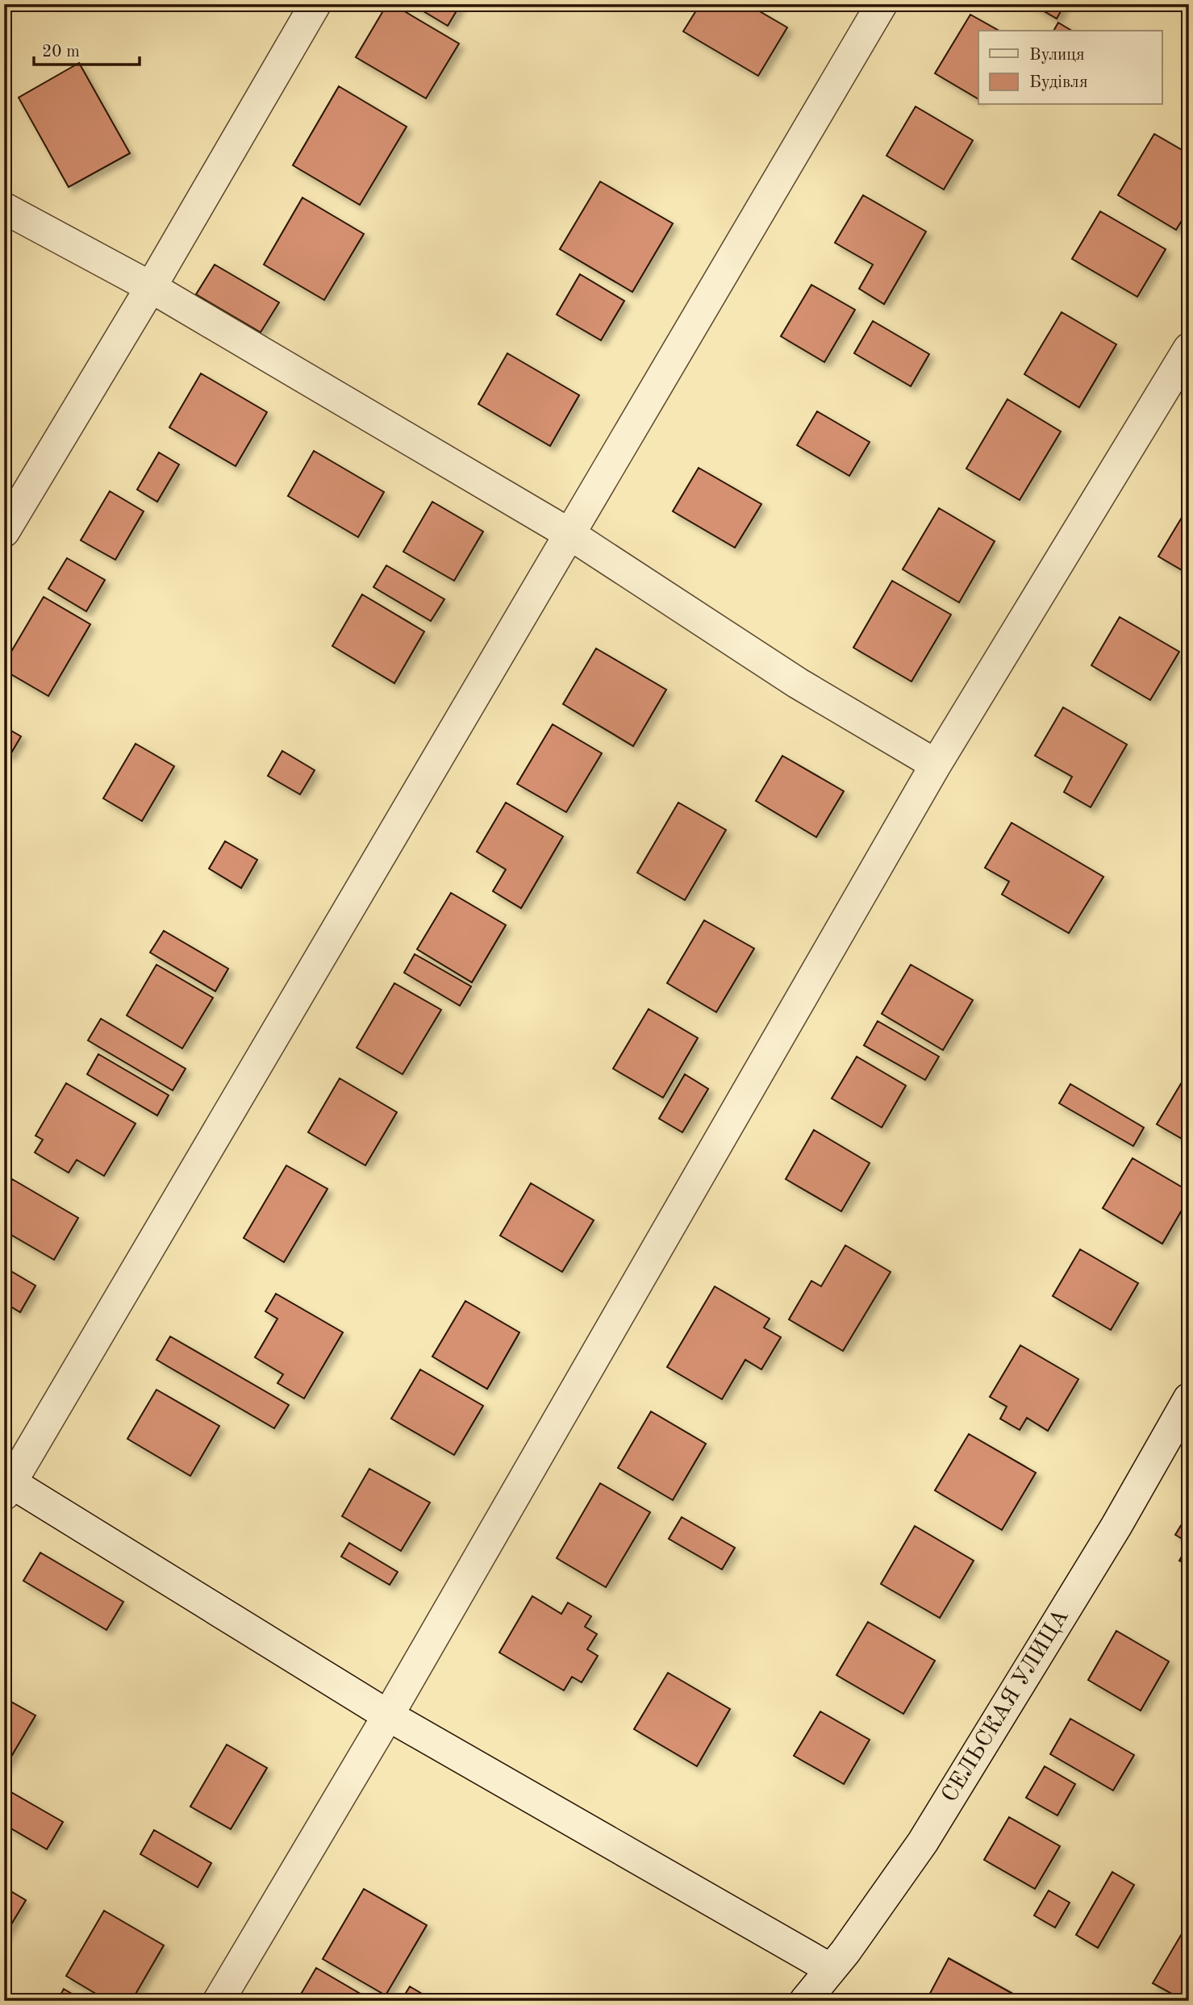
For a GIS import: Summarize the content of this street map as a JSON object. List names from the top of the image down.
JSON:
{
  "streets": {
    "street": ["СЕЛЬСКАЯ УЛИЦА"]
  },
  "legend": ["Вулиця", "Будівля"],
  "scale_bar": "20 m"
}
